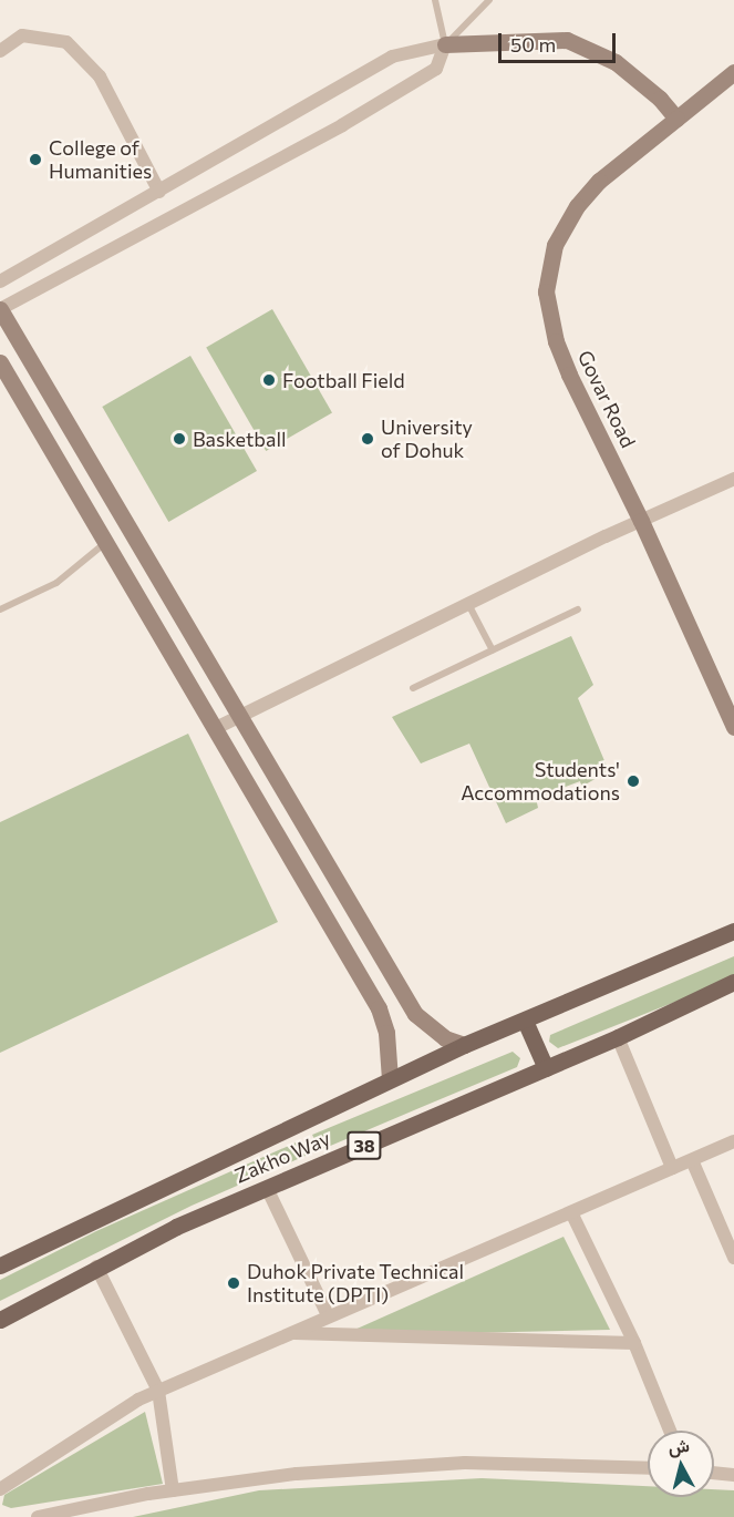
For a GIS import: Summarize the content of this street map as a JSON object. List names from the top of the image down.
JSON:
{
  "streets": {
    "main road": ["38", "Zakho Way"],
    "street": ["Govar Road"]
  },
  "places": [
    "College of Humanities",
    "Football Field",
    "Basketball",
    "University of Dohuk",
    "Students' Accommodations",
    "Duhok Private Technical Institute (DPTI)"
  ],
  "scale_bar": "50 m",
  "north": "top"
}
